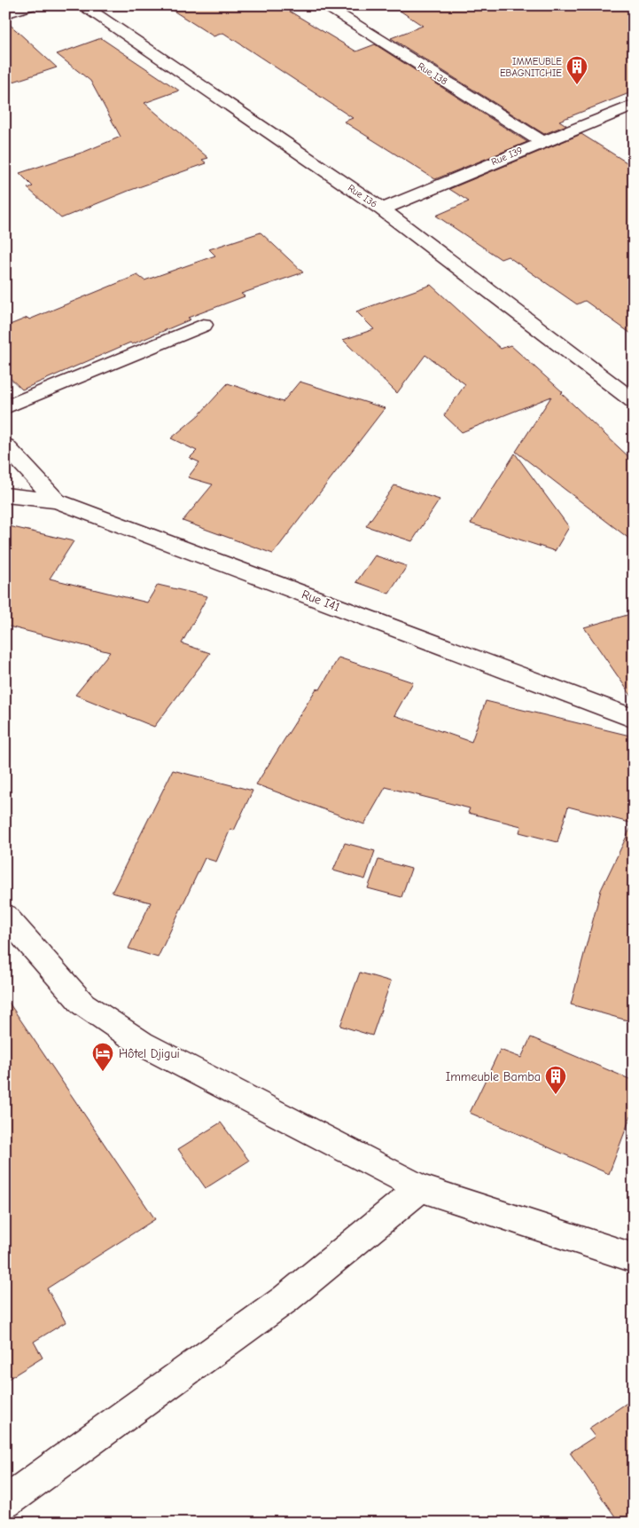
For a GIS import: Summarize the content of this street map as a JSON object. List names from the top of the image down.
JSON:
{
  "streets": {
    "street": [
      "Rue I38",
      "Rue I39",
      "Rue I36",
      "Rue I41"
    ]
  },
  "crossings": [
    ["Rue I38", "Rue I39"],
    ["Rue I39", "Rue I36"]
  ],
  "places": {
    "building": ["IMMEUBLE EBAGNITCHIE", "Immeuble Bamba"],
    "hotel": ["Hôtel Djigui"]
  }
}
